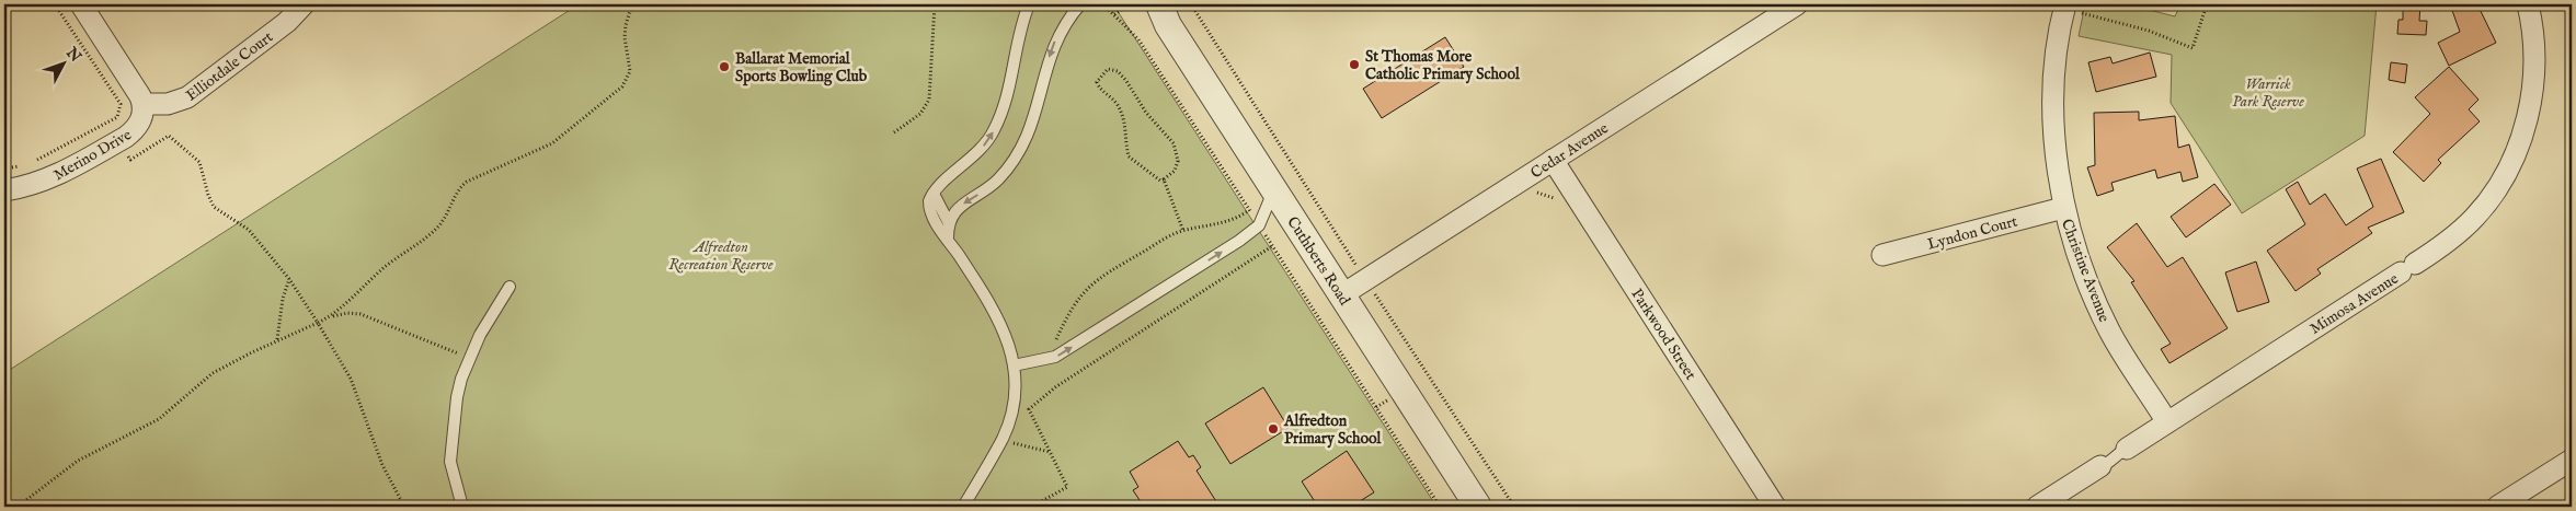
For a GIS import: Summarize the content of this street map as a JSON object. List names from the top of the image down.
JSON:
{
  "streets": {
    "street": [
      "Elliotdale Court",
      "Cedar Avenue",
      "Merino Drive",
      "Lyndon Court",
      "Cuthberts Road",
      "Christine Avenue",
      "Mimosa Avenue",
      "Parkwood Street"
    ]
  },
  "crossings": [
    ["Elliotdale Court", "Merino Drive"],
    ["Cedar Avenue", "Cuthberts Road"],
    ["Cedar Avenue", "Parkwood Street"],
    ["Lyndon Court", "Christine Avenue"],
    ["Christine Avenue", "Mimosa Avenue"]
  ],
  "parks": ["Warrick Park Reserve", "Alfredton Recreation Reserve"],
  "places": ["St Thomas More Catholic Primary School", "Ballarat Memorial Sports Bowling Club", "Alfredton Primary School"],
  "north": "top right"
}
